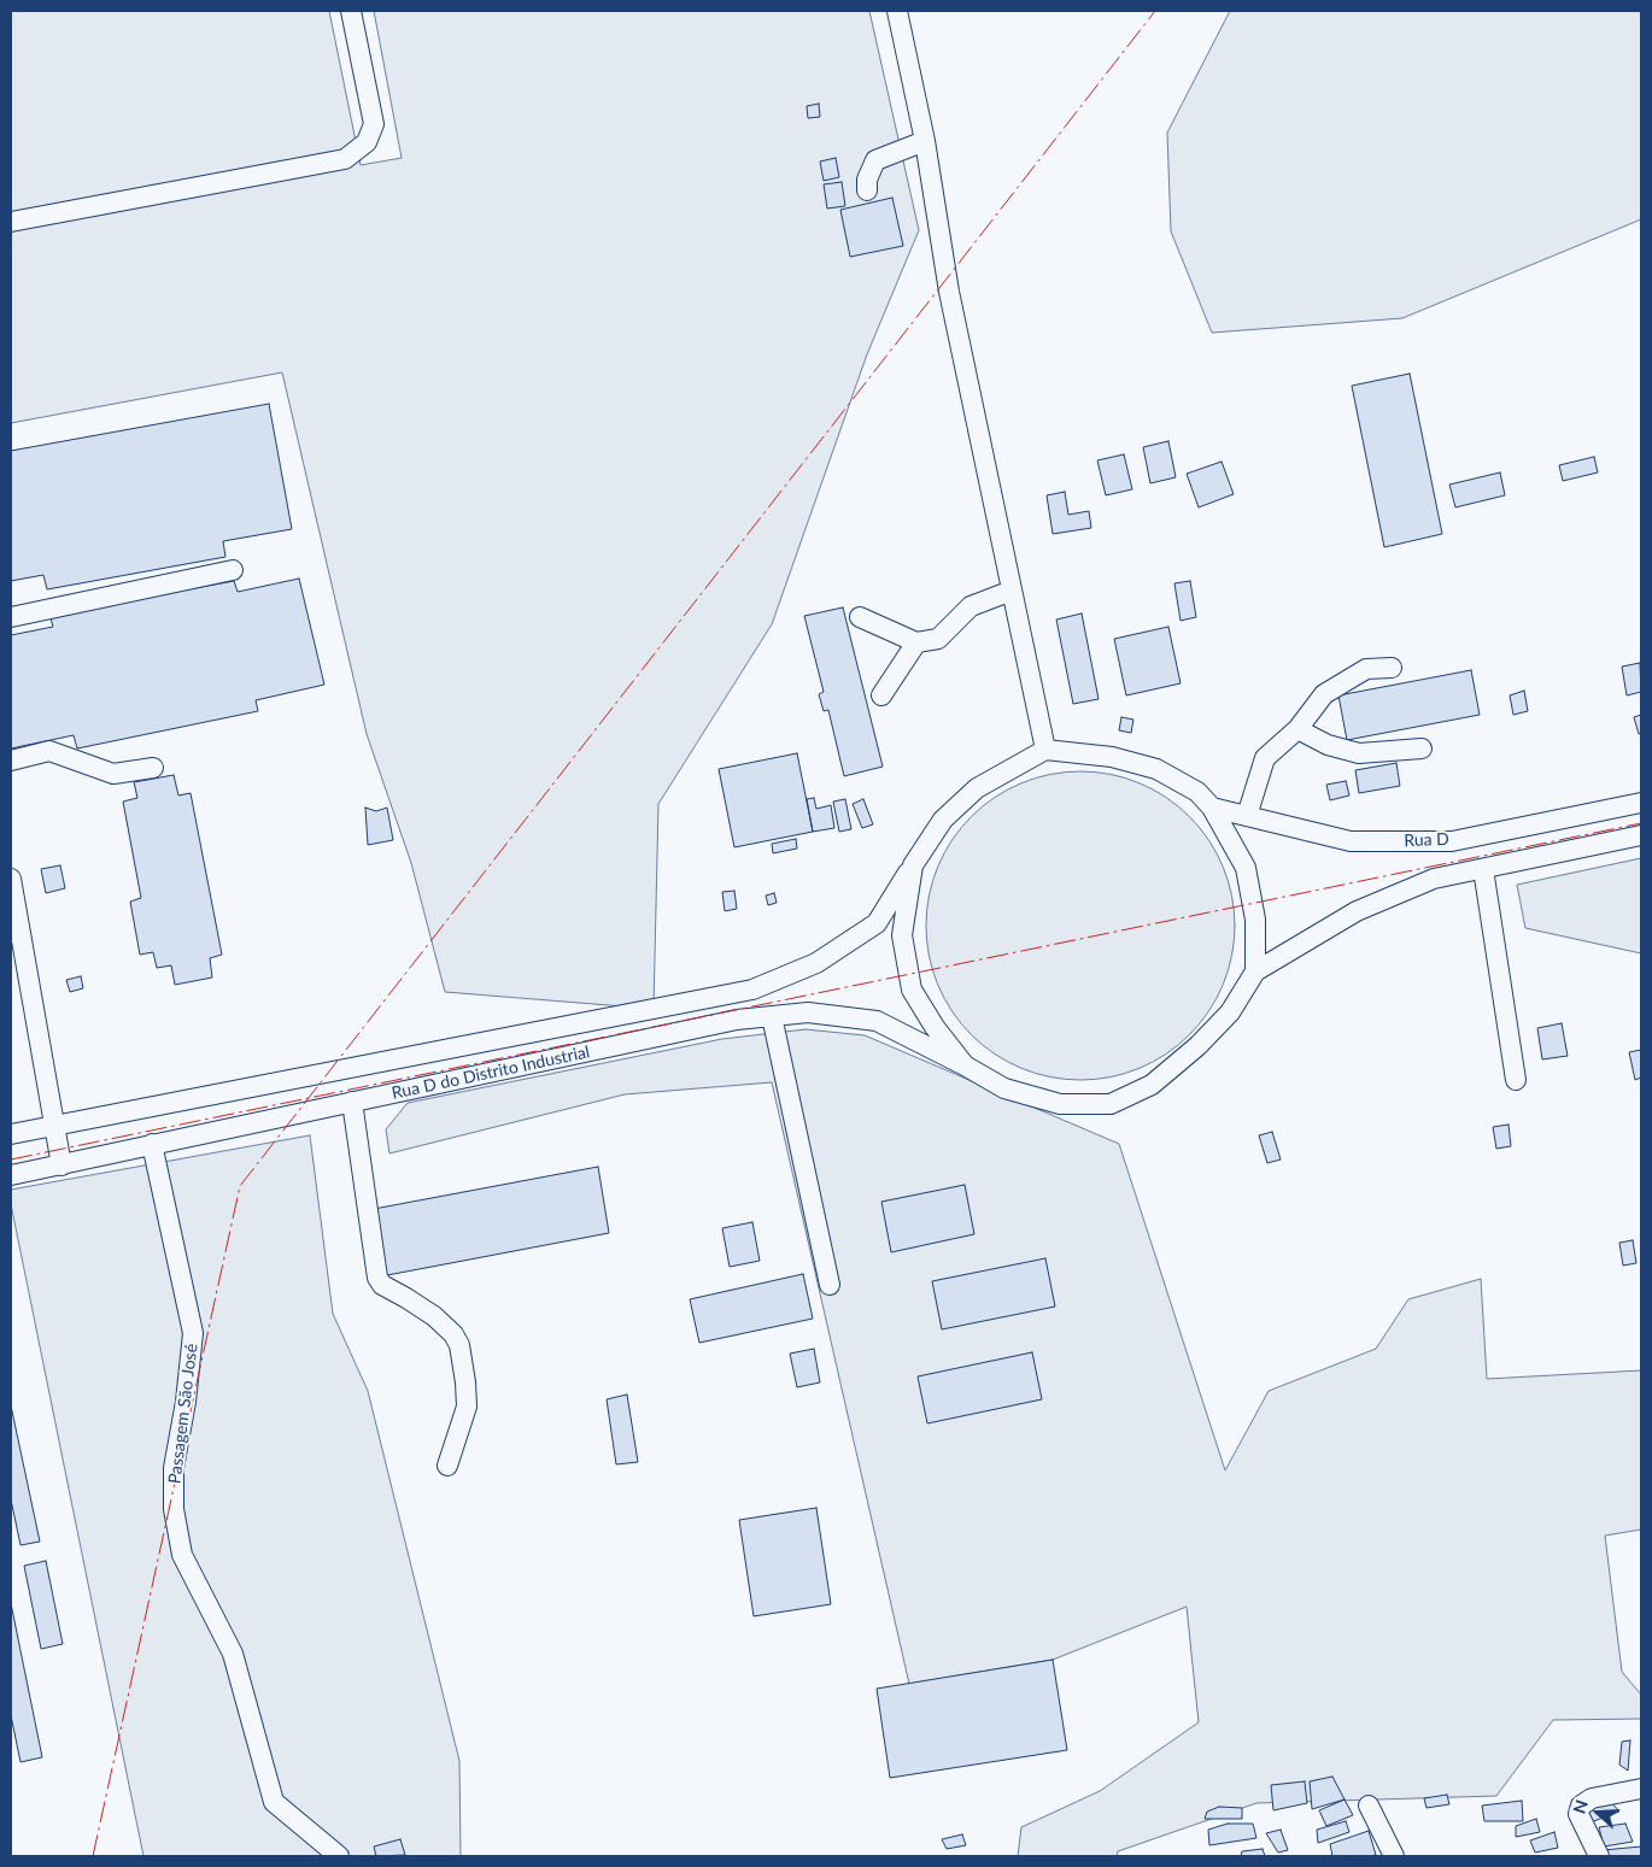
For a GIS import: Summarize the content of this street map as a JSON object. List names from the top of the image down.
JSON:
{
  "streets": {
    "street": ["Rua D", "Rua D do Distrito Industrial", "Passagem São José"]
  },
  "crossings": [
    ["Rua D do Distrito Industrial", "Passagem São José"]
  ],
  "north": "left"
}
